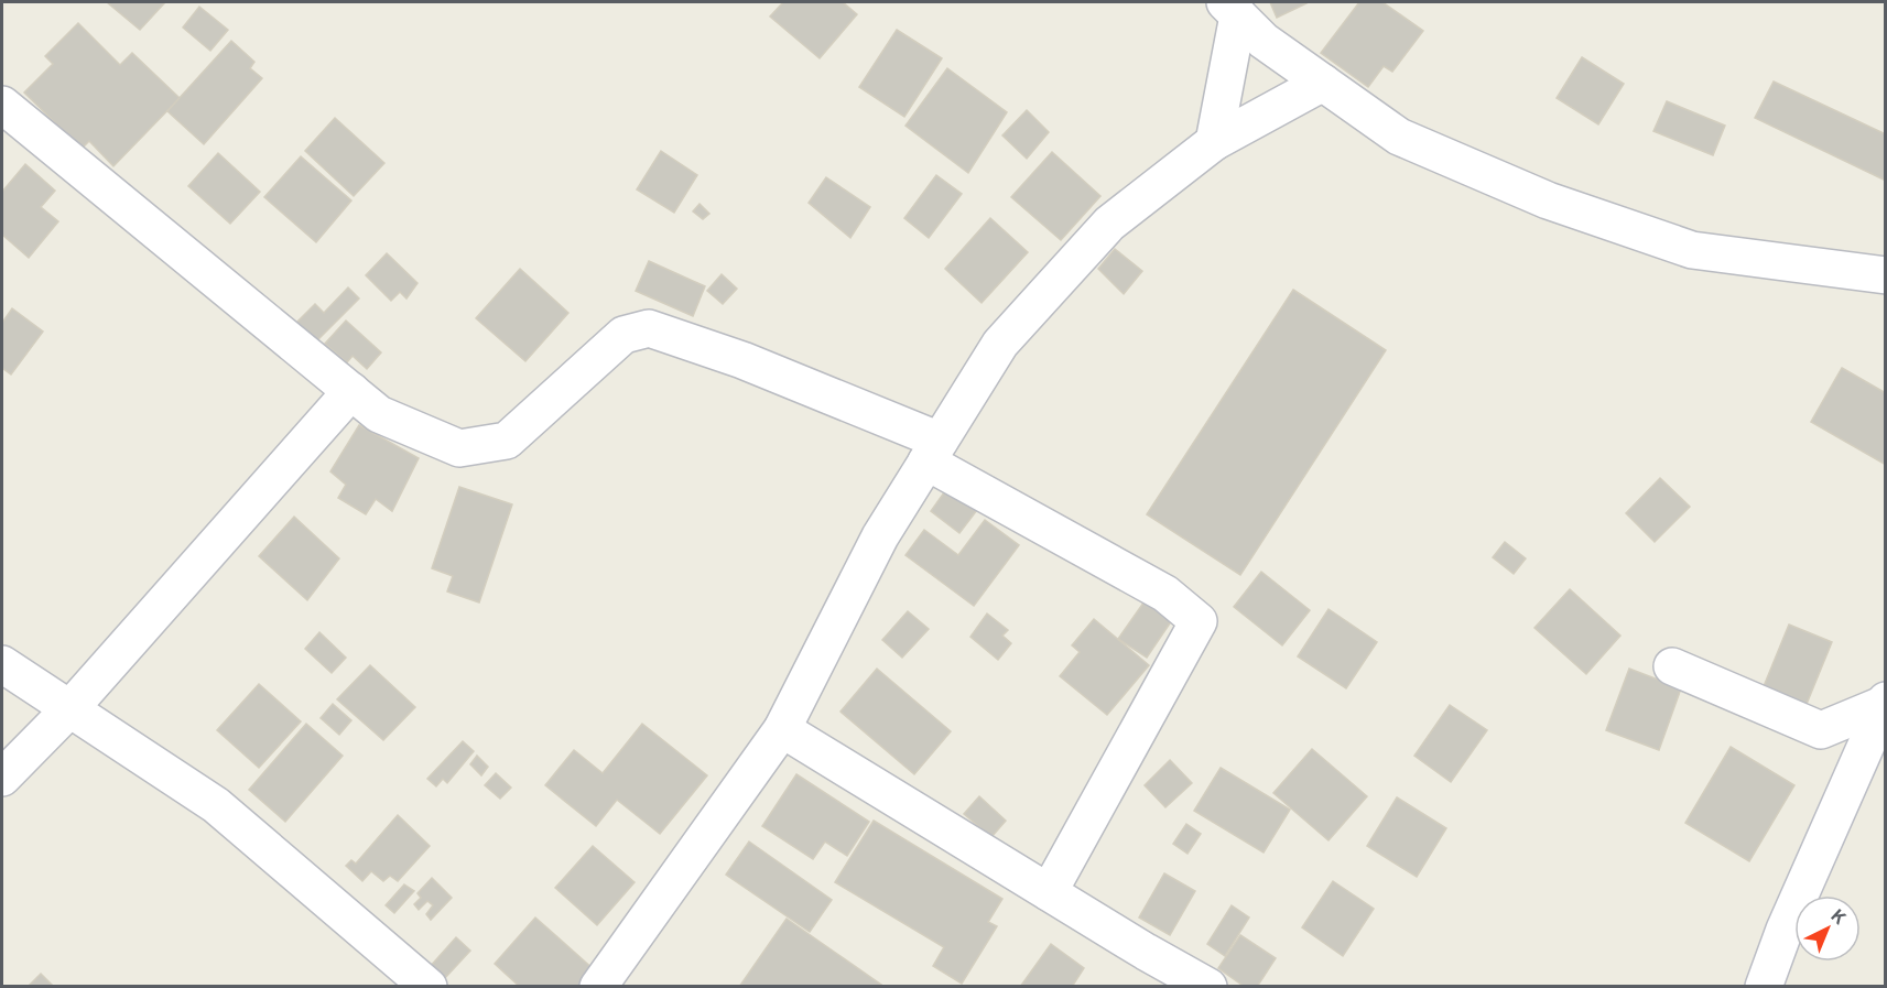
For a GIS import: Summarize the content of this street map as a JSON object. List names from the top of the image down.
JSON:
{
  "north": "top right"
}
